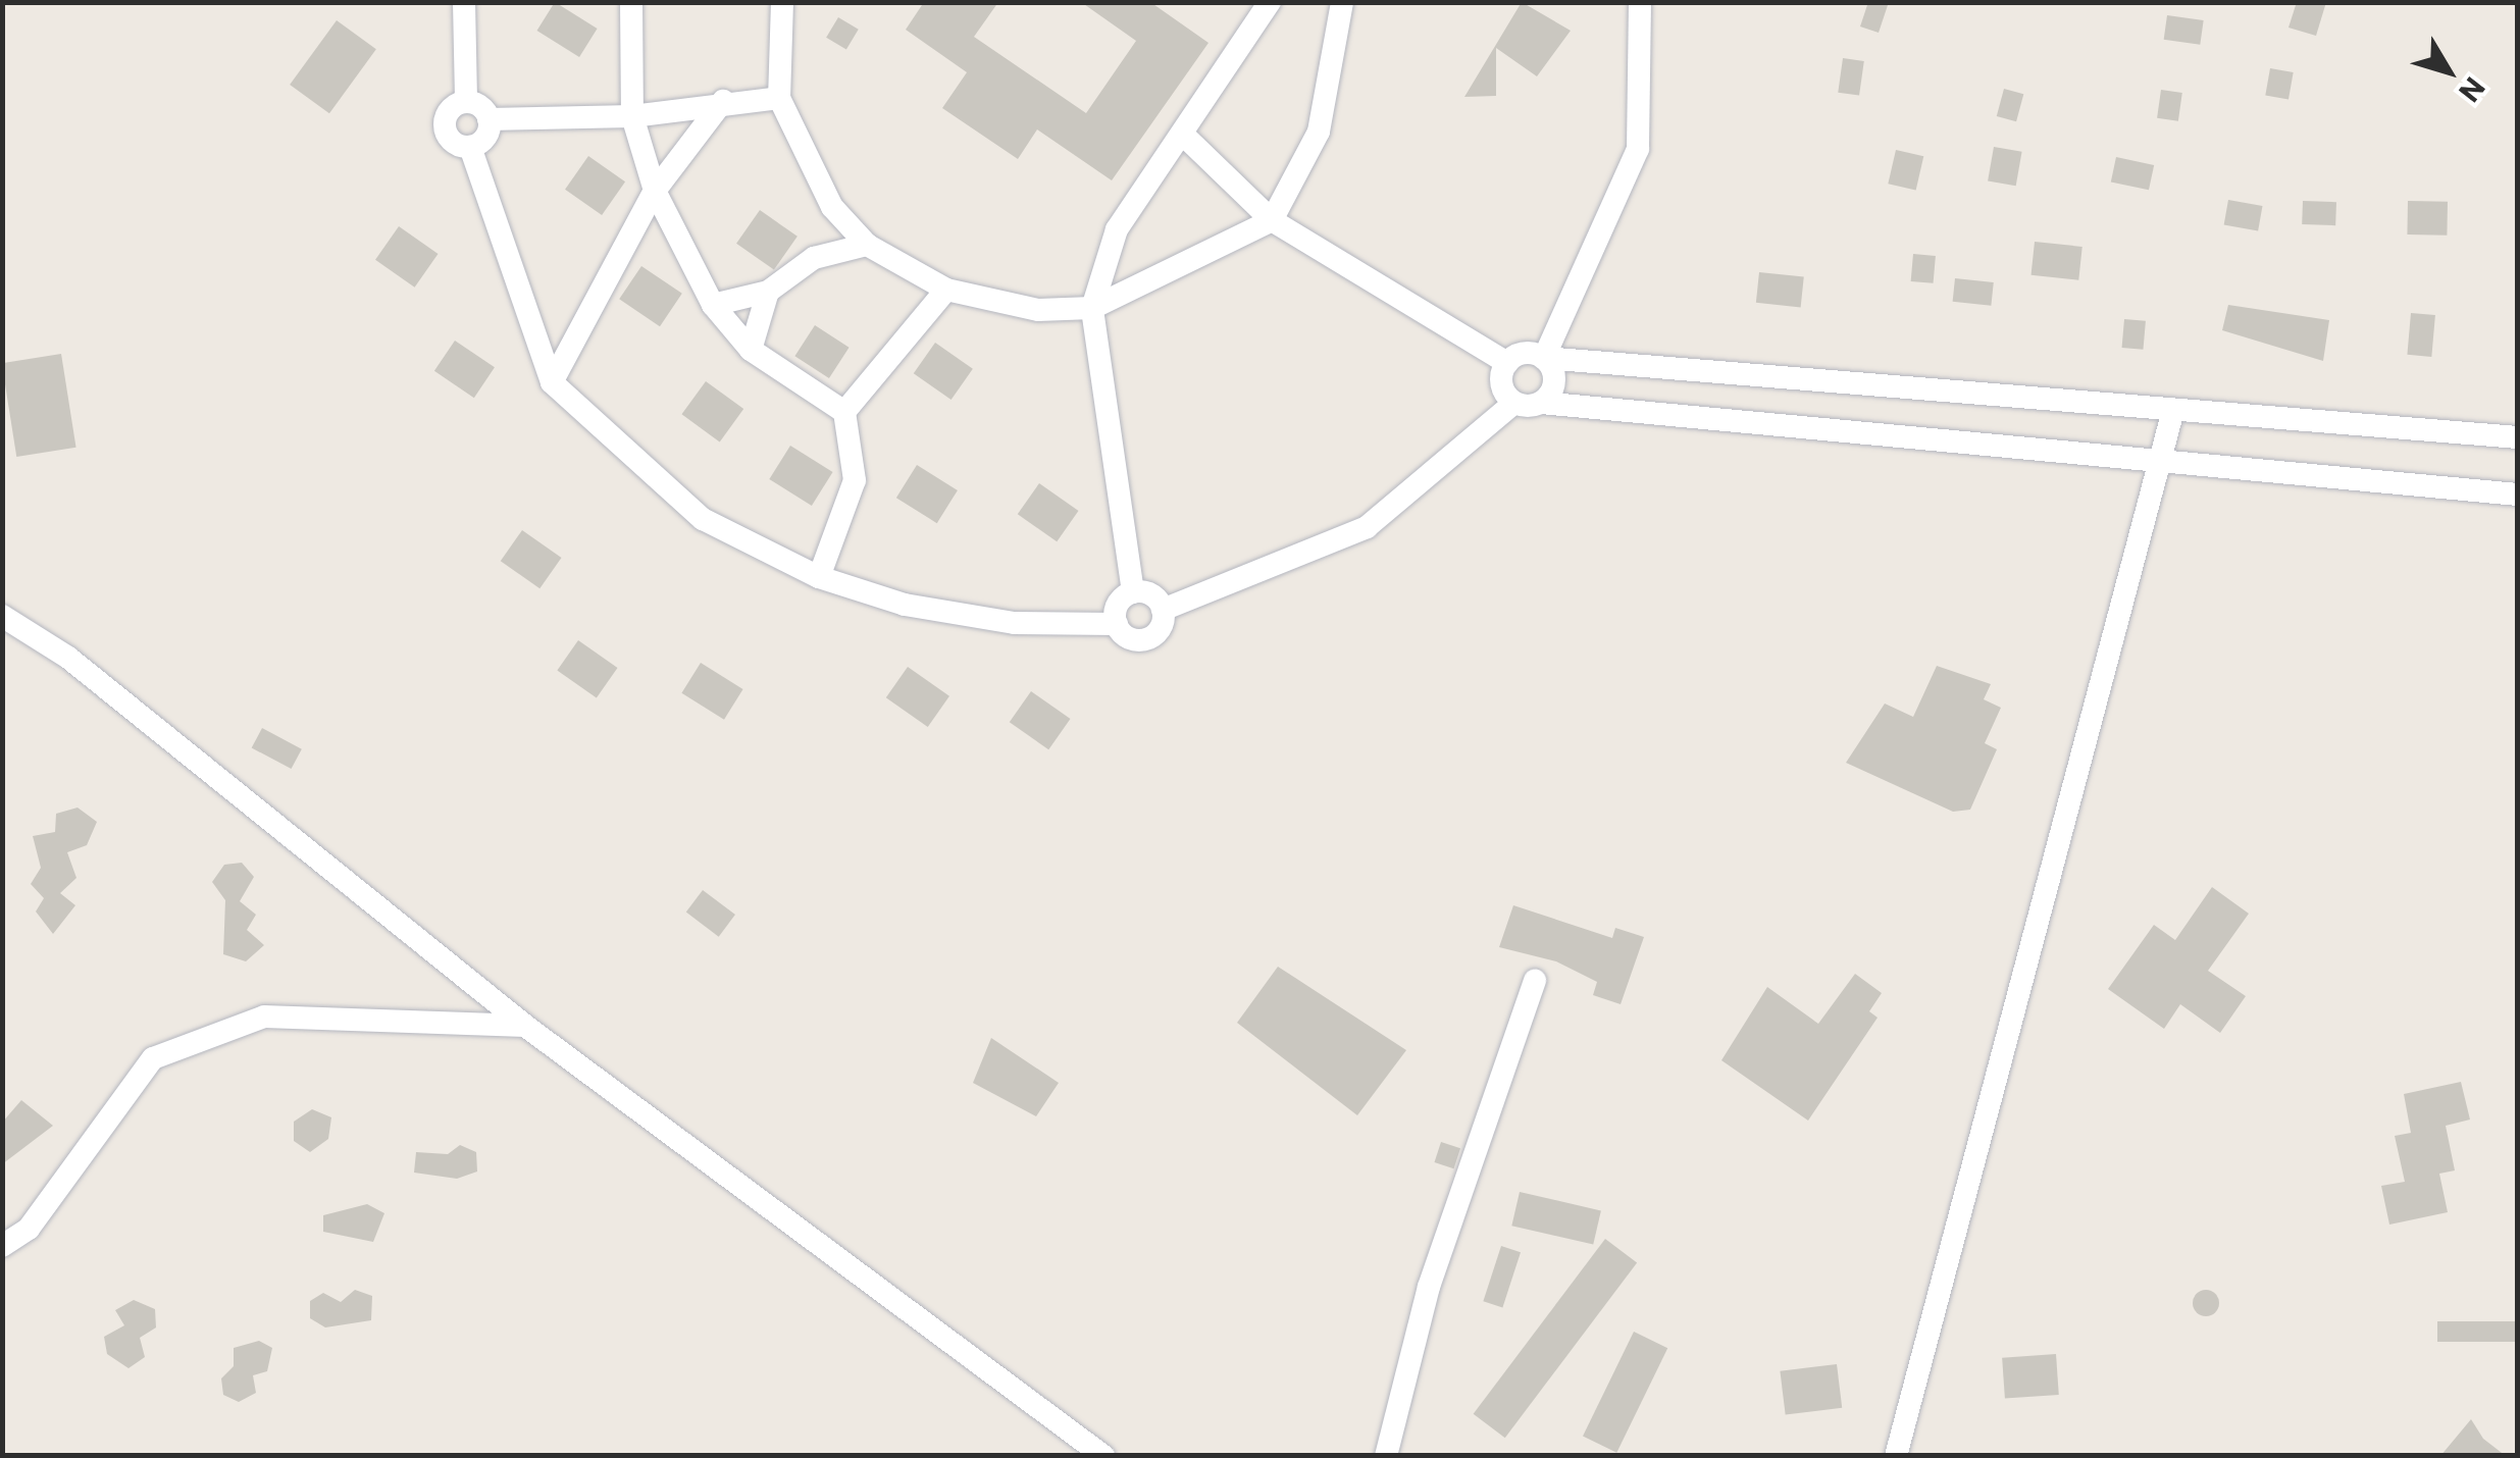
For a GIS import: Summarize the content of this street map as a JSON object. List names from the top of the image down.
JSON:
{
  "north": "bottom right"
}
